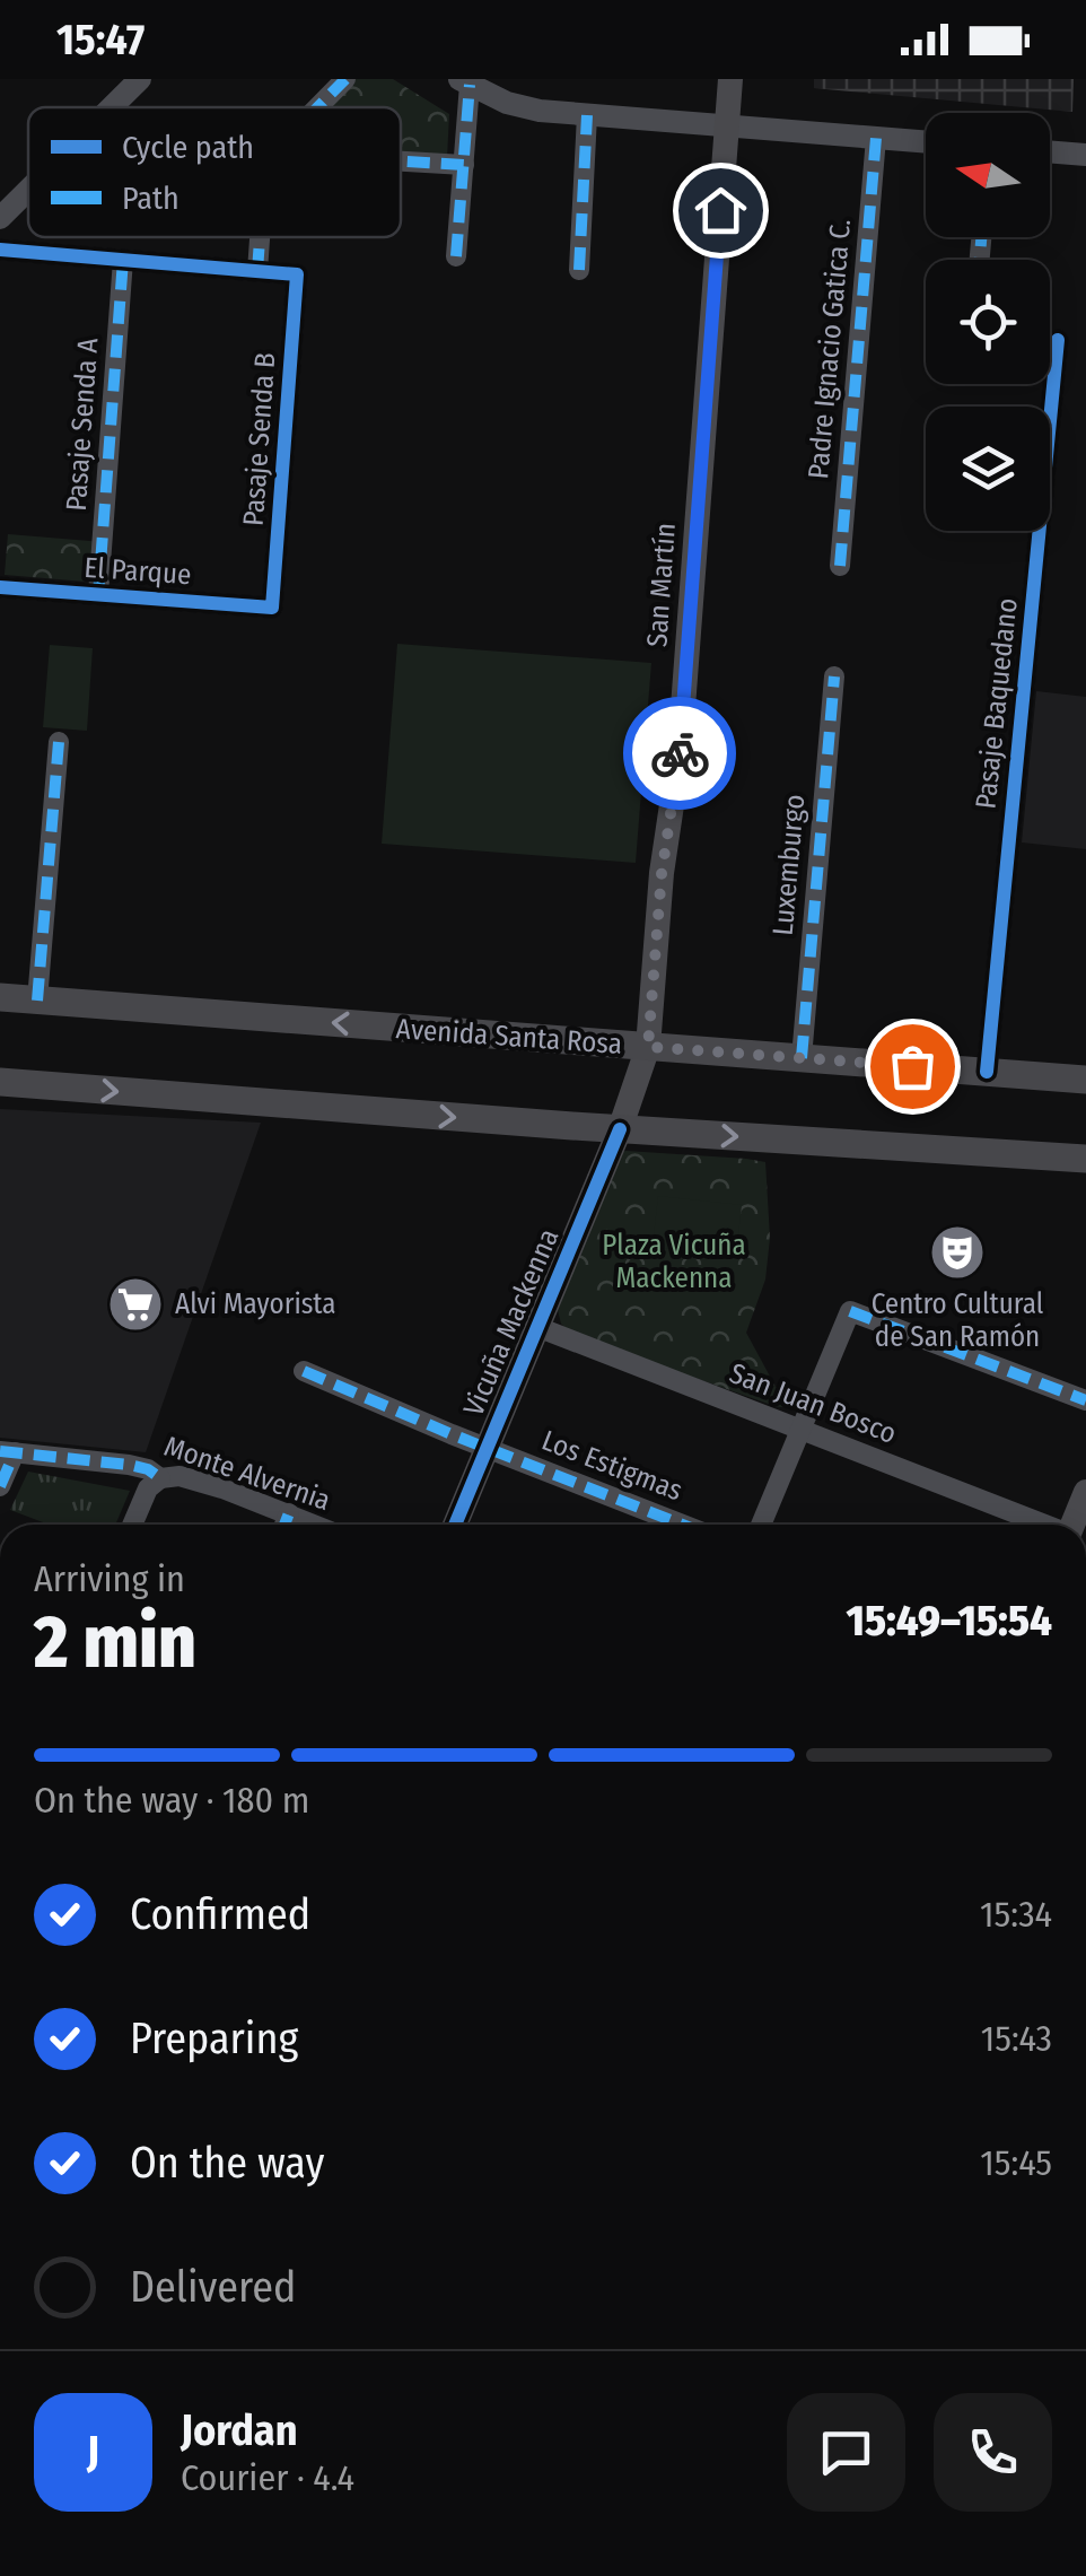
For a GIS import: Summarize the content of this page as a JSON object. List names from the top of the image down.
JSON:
{
  "streets": {
    "main road": ["San Martín", "Avenida Santa Rosa", "Vicuña Mackenna"],
    "street": [
      "Padre Ignacio Gatica C.",
      "Pasaje Senda A",
      "Pasaje Senda B",
      "El Parque",
      "Pasaje Baquedano",
      "Luxemburgo",
      "San Juan Bosco",
      "Los Estigmas",
      "Monte Alvernia"
    ]
  },
  "crossings": [
    ["Pasaje Senda A", "El Parque"],
    ["Pasaje Senda B", "El Parque"],
    ["San Martín", "Avenida Santa Rosa"],
    ["San Martín", "Vicuña Mackenna"],
    ["Pasaje Baquedano", "Avenida Santa Rosa"],
    ["Luxemburgo", "Avenida Santa Rosa"],
    ["Avenida Santa Rosa", "Vicuña Mackenna"],
    ["Vicuña Mackenna", "San Juan Bosco"],
    ["Vicuña Mackenna", "Los Estigmas"]
  ],
  "parks": ["Plaza Vicuña Mackenna"],
  "places": {
    "theatre": ["Centro Cultural de San Ramón"],
    "supermarket": ["Alvi Mayorista"]
  },
  "legend": ["Cycle path", "Path"],
  "north": "left",
  "page": {
    "status": "15:47",
    "heading": ["2 min", "Arriving in", "15:49–15:54"],
    "panel": ["Jordan", "Courier · 4.4"],
    "bar": "On the way · 180 m",
    "list": [
      ["Confirmed", "15:34"],
      ["Preparing", "15:43"],
      ["On the way", "15:45"],
      "Delivered"
    ],
    "round": "J"
  }
}
